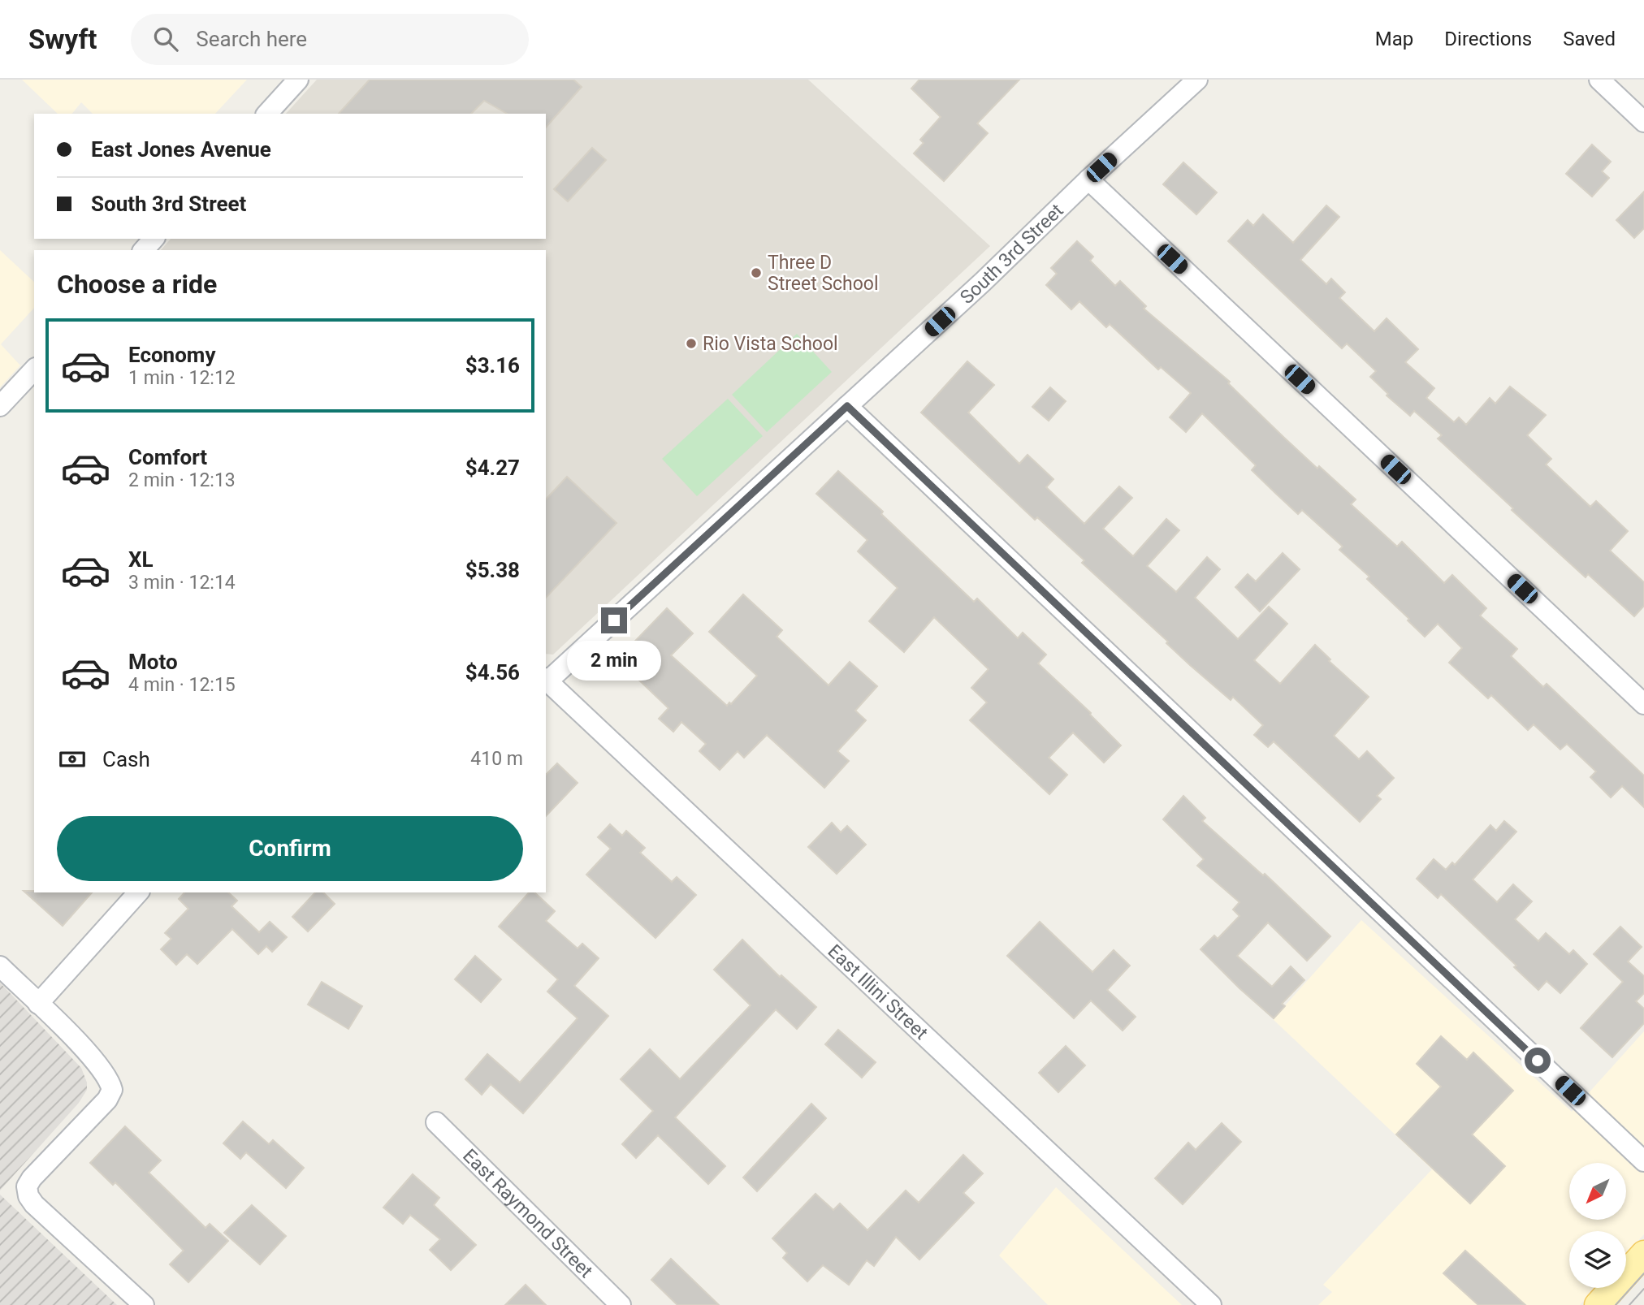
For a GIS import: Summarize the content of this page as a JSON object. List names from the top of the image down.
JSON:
{
  "streets": {
    "street": ["South 3rd Street", "East Illini Street", "East Raymond Street"]
  },
  "crossings": [
    ["South 3rd Street", "East Illini Street"]
  ],
  "places": ["Three D Street School", "Rio Vista School"],
  "north": "bottom left",
  "page": {
    "header": "Swyft",
    "search": "Search here",
    "nav": ["Map", "Directions", "Saved"],
    "banner": ["East Jones Avenue", "South 3rd Street"],
    "heading": "Choose a ride",
    "list": [
      {
        "name": "Economy",
        "note": "1 min · 12:12",
        "value": "$3.16"
      },
      {
        "name": "Comfort",
        "note": "2 min · 12:13",
        "value": "$4.27"
      },
      {
        "name": "XL",
        "note": "3 min · 12:14",
        "value": "$5.38"
      },
      {
        "name": "Moto",
        "note": "4 min · 12:15",
        "value": "$4.56"
      }
    ],
    "bubble": "2 min",
    "pay": ["Cash", "410 m"],
    "buttons": "Confirm"
  }
}
